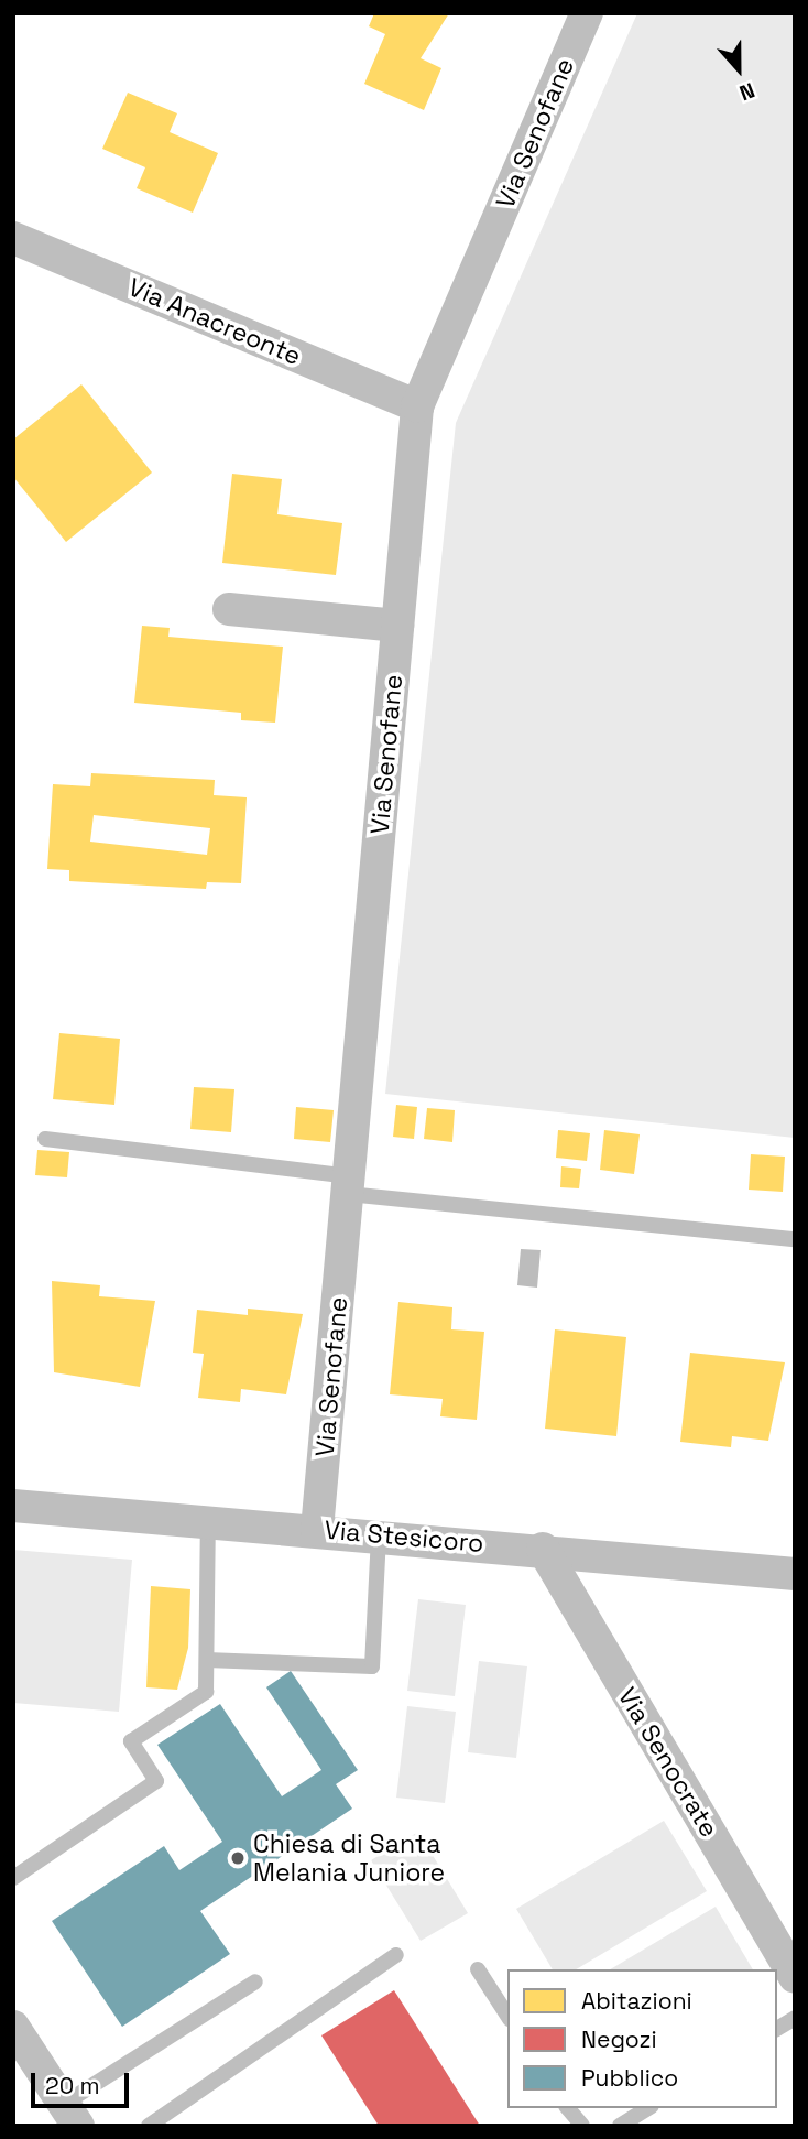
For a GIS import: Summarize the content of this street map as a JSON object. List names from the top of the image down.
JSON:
{
  "streets": {
    "street": [
      "Via Senofane",
      "Via Anacreonte",
      "Via Stesicoro",
      "Via Senocrate"
    ]
  },
  "crossings": [
    ["Via Senofane", "Via Anacreonte"],
    ["Via Senofane", "Via Stesicoro"],
    ["Via Stesicoro", "Via Senocrate"]
  ],
  "places": ["Chiesa di Santa Melania Juniore"],
  "legend": ["Abitazioni", "Negozi", "Pubblico"],
  "scale_bar": "20 m",
  "north": "bottom"
}
